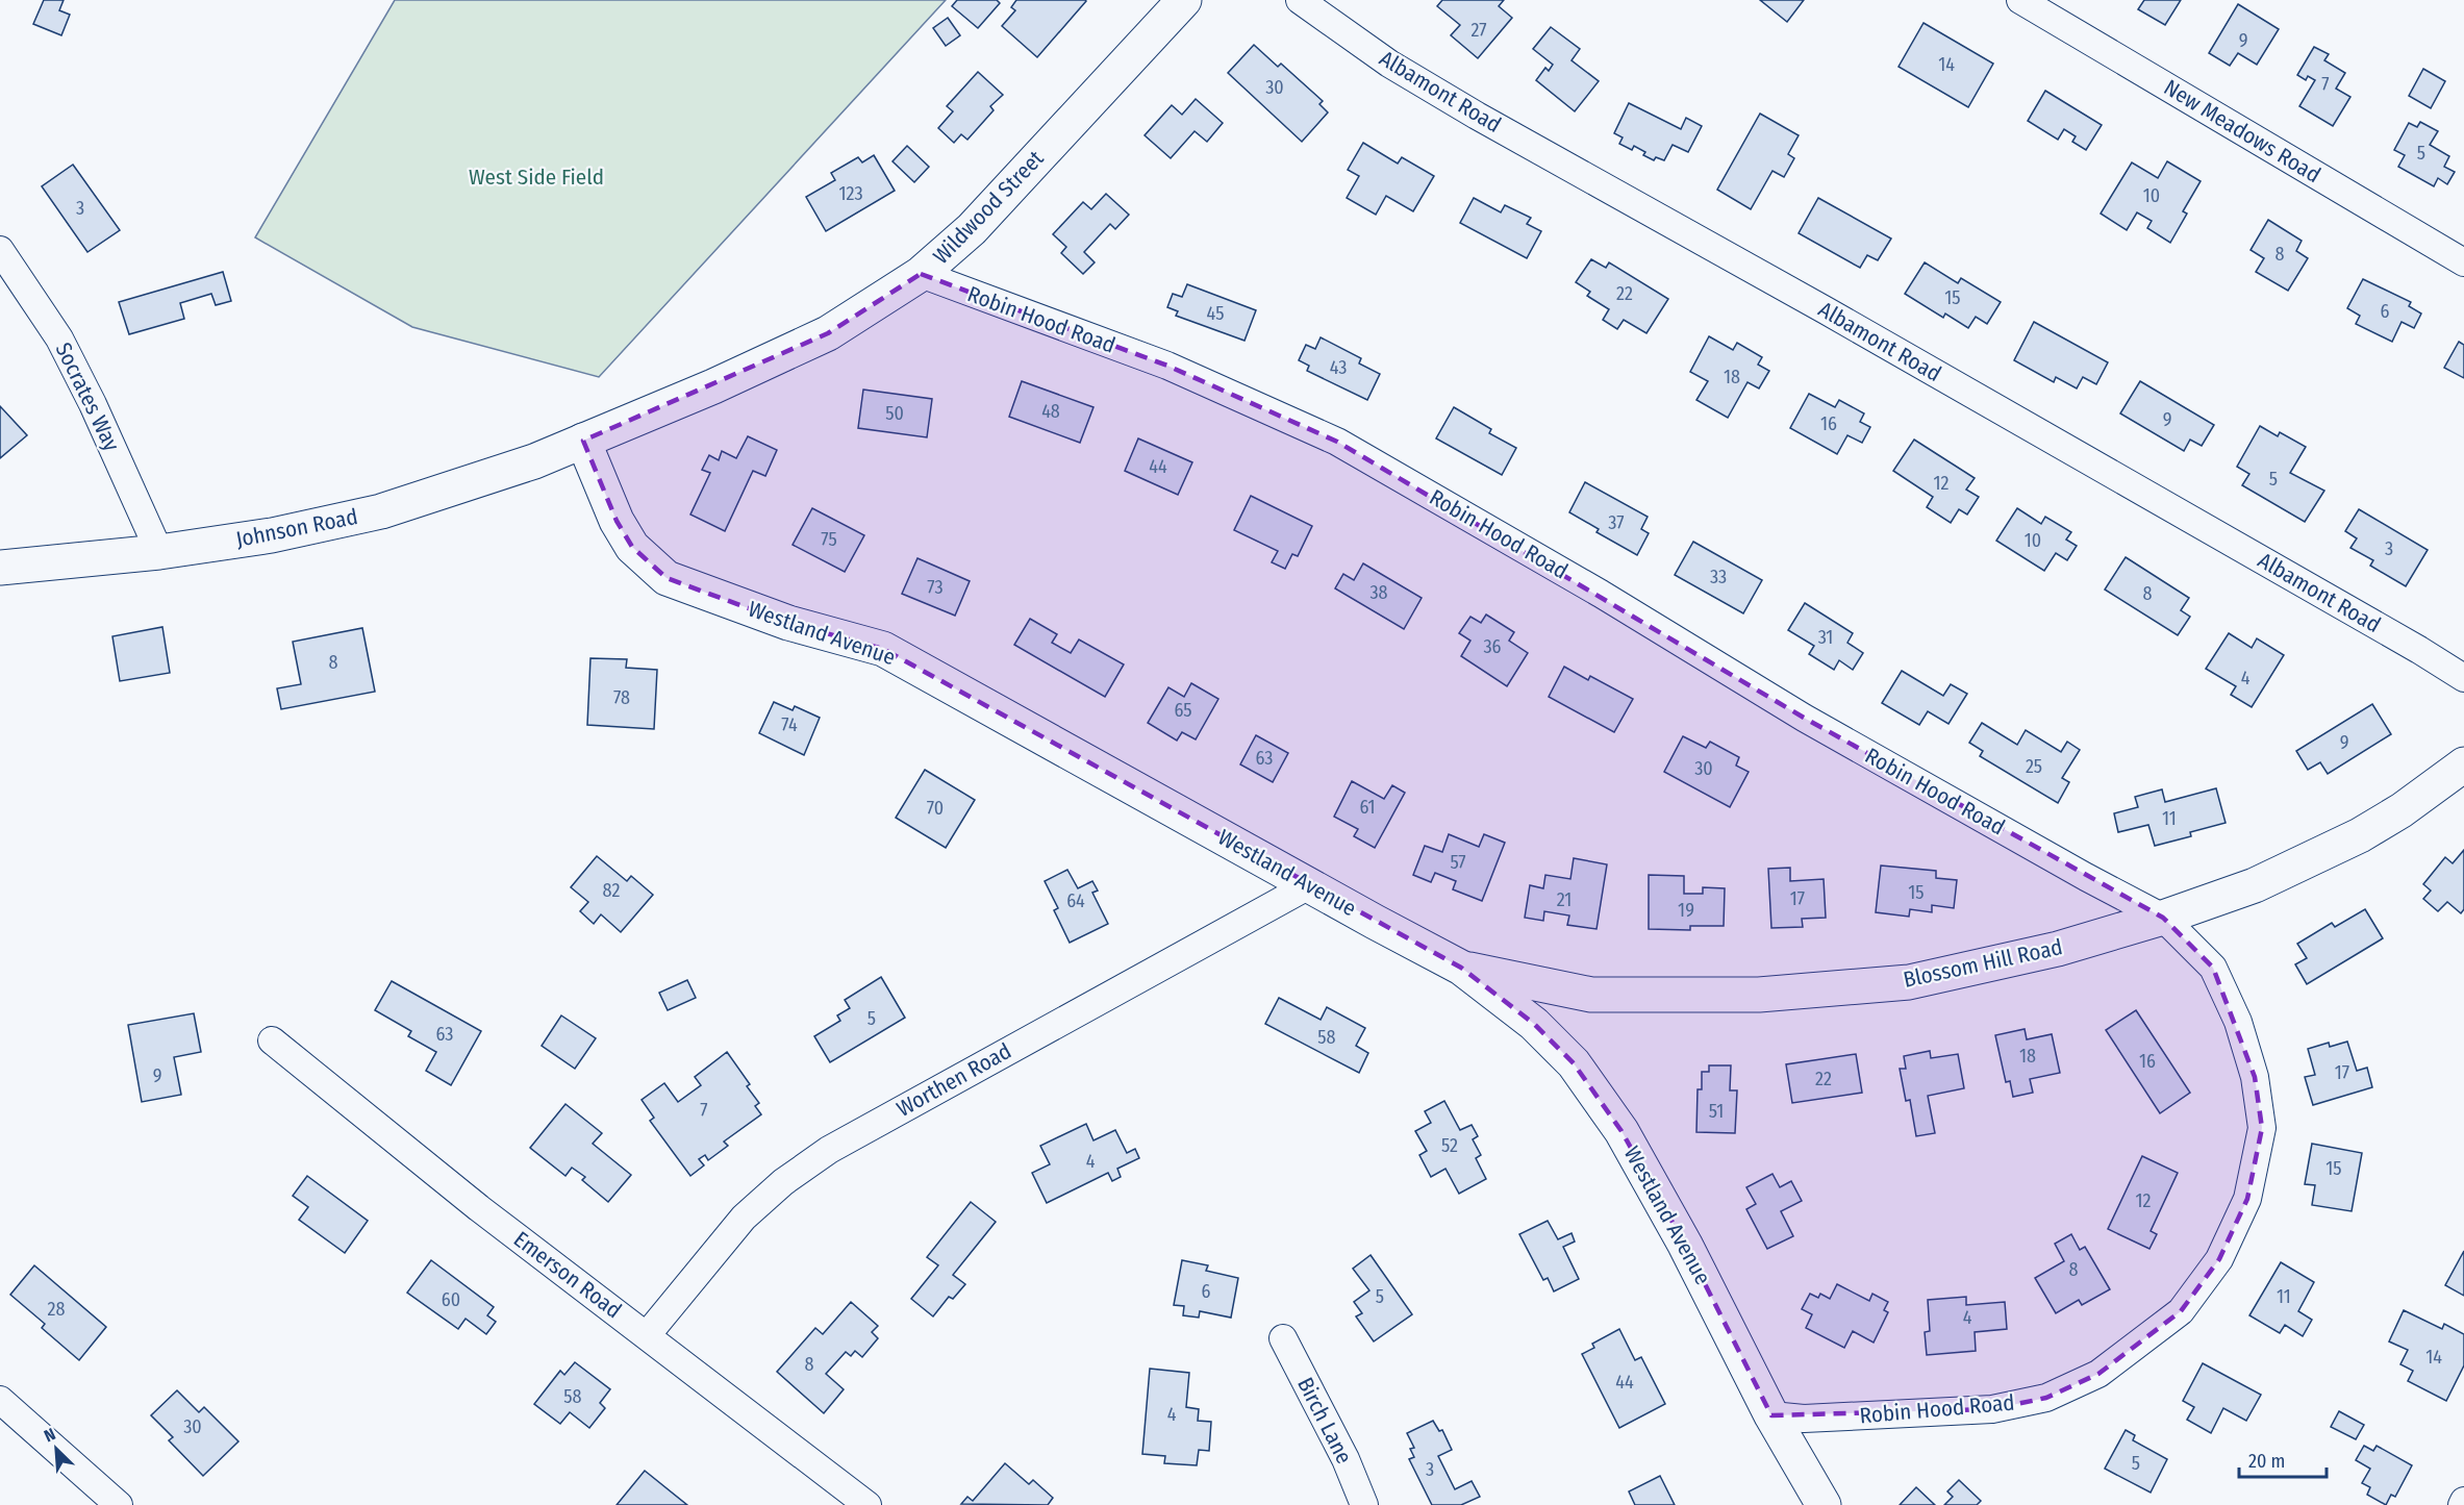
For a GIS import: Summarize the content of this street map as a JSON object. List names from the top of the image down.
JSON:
{
  "streets": {
    "street": [
      "Albamont Road",
      "New Meadows Road",
      "Wildwood Street",
      "Robin Hood Road",
      "Socrates Way",
      "Johnson Road",
      "Westland Avenue",
      "Blossom Hill Road",
      "Worthen Road",
      "Emerson Road",
      "Birch Lane"
    ]
  },
  "crossings": [
    ["Wildwood Street", "Robin Hood Road"],
    ["Wildwood Street", "Johnson Road"],
    ["Wildwood Street", "Westland Avenue"],
    ["Robin Hood Road", "Westland Avenue"],
    ["Robin Hood Road", "Blossom Hill Road"],
    ["Socrates Way", "Johnson Road"],
    ["Johnson Road", "Westland Avenue"],
    ["Westland Avenue", "Blossom Hill Road"],
    ["Westland Avenue", "Worthen Road"],
    ["Worthen Road", "Emerson Road"]
  ],
  "parks": ["West Side Field"],
  "house_numbers": [
    "27",
    "9",
    "14",
    "7",
    "30",
    "5",
    "123",
    "10",
    "3",
    "8",
    "22",
    "15",
    "6",
    "45",
    "43",
    "18",
    "48",
    "50",
    "9",
    "16",
    "44",
    "5",
    "12",
    "37",
    "75",
    "10",
    "3",
    "33",
    "73",
    "38",
    "8",
    "31",
    "36",
    "8",
    "4",
    "78",
    "65",
    "74",
    "9",
    "63",
    "25",
    "30",
    "61",
    "70",
    "11",
    "57",
    "82",
    "15",
    "17",
    "21",
    "64",
    "19",
    "5",
    "63",
    "58",
    "18",
    "16",
    "17",
    "9",
    "22",
    "7",
    "51",
    "52",
    "4",
    "15",
    "12",
    "8",
    "6",
    "5",
    "11",
    "60",
    "28",
    "4",
    "14",
    "8",
    "44",
    "58",
    "4",
    "30",
    "5",
    "3"
  ],
  "scale_bar": "20 m",
  "north": "top left"
}
